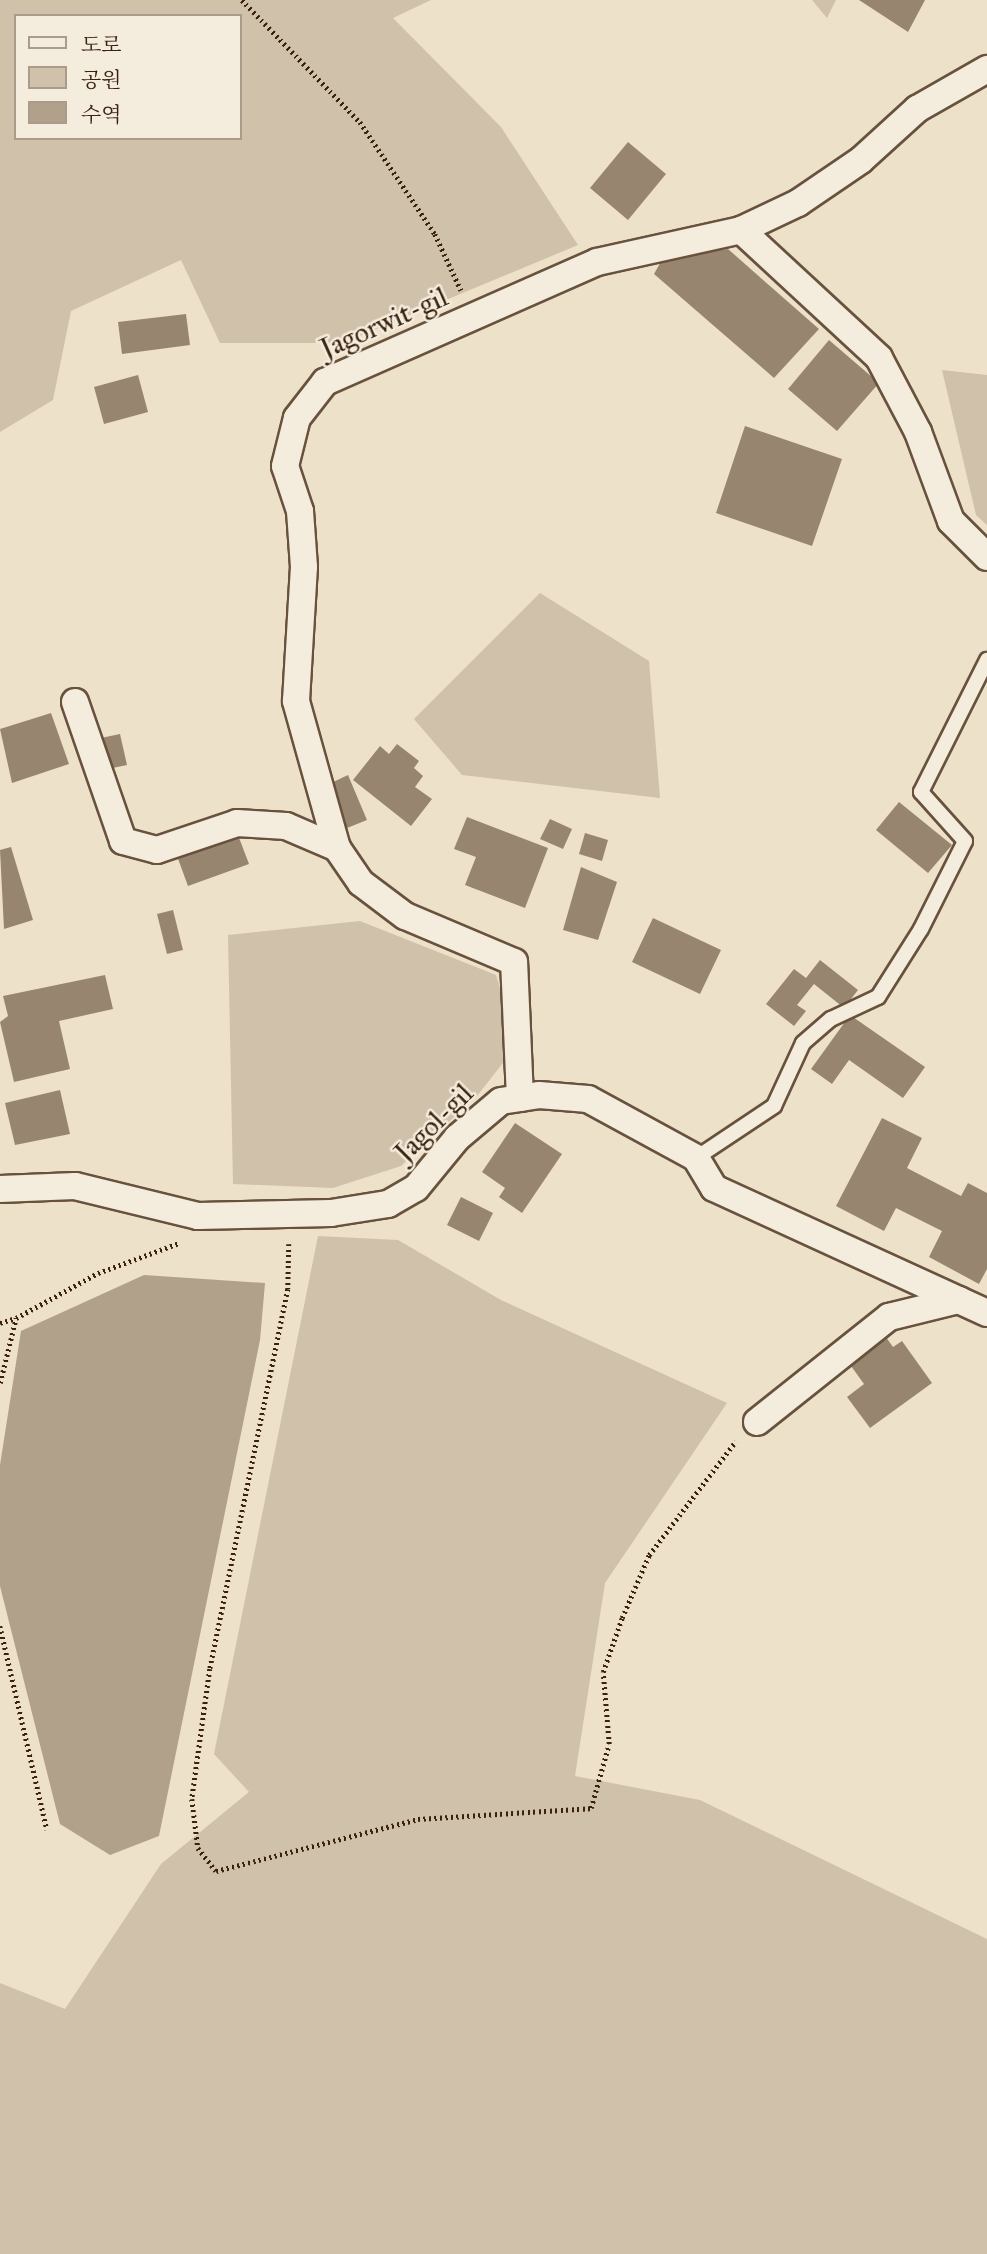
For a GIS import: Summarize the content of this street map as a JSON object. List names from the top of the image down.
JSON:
{
  "streets": {
    "street": ["Jagorwit-gil", "Jagol-gil"]
  },
  "crossings": [
    ["Jagorwit-gil", "Jagol-gil"]
  ],
  "legend": ["도로", "공원", "수역"]
}
